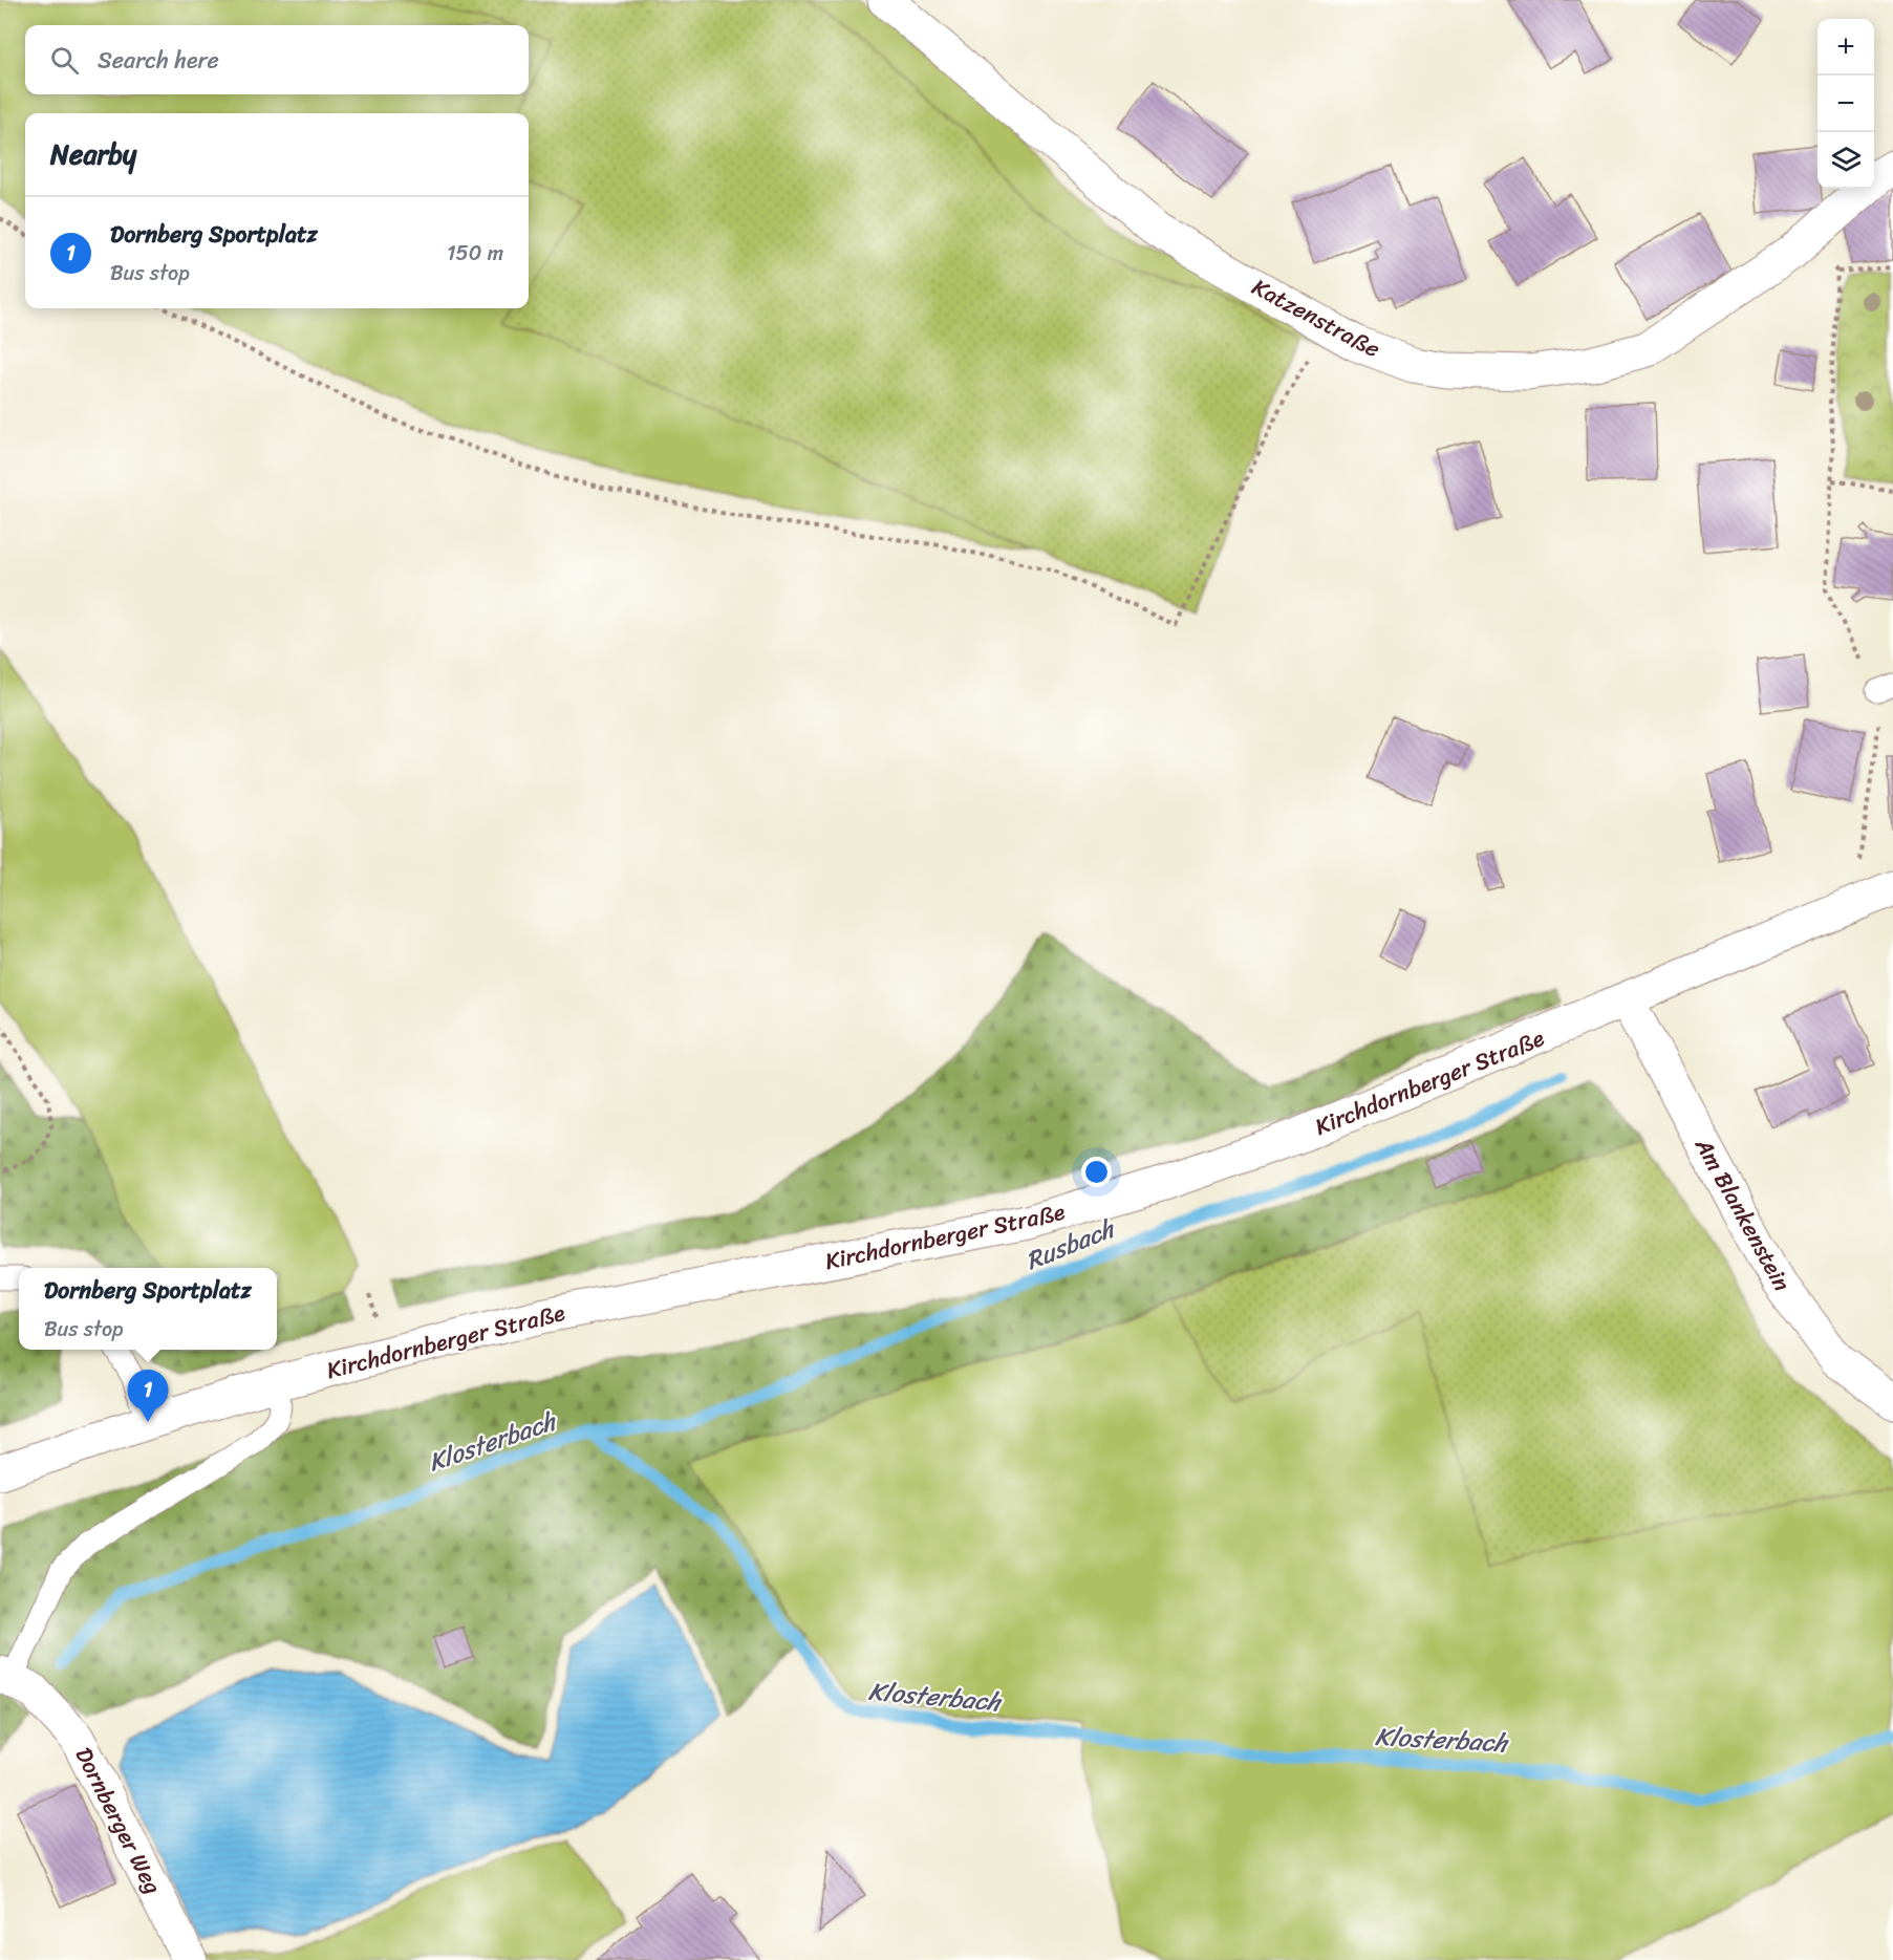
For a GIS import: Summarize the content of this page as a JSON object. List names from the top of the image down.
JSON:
{
  "streets": {
    "street": [
      "Katzenstraße",
      "Kirchdornberger Straße",
      "Am Blankenstein",
      "Dornberger Weg"
    ]
  },
  "crossings": [
    ["Kirchdornberger Straße", "Am Blankenstein"]
  ],
  "water": ["Rusbach", "Klosterbach"],
  "page": {
    "map_buttons": ["+", "−"],
    "search": "Search here",
    "heading": "Nearby",
    "list": [
      {
        "mark": "1",
        "name": "Dornberg Sportplatz",
        "note": "Bus stop",
        "value": "150 m"
      }
    ],
    "popup": ["Dornberg Sportplatz", "Bus stop"],
    "pins": "1"
  }
}
